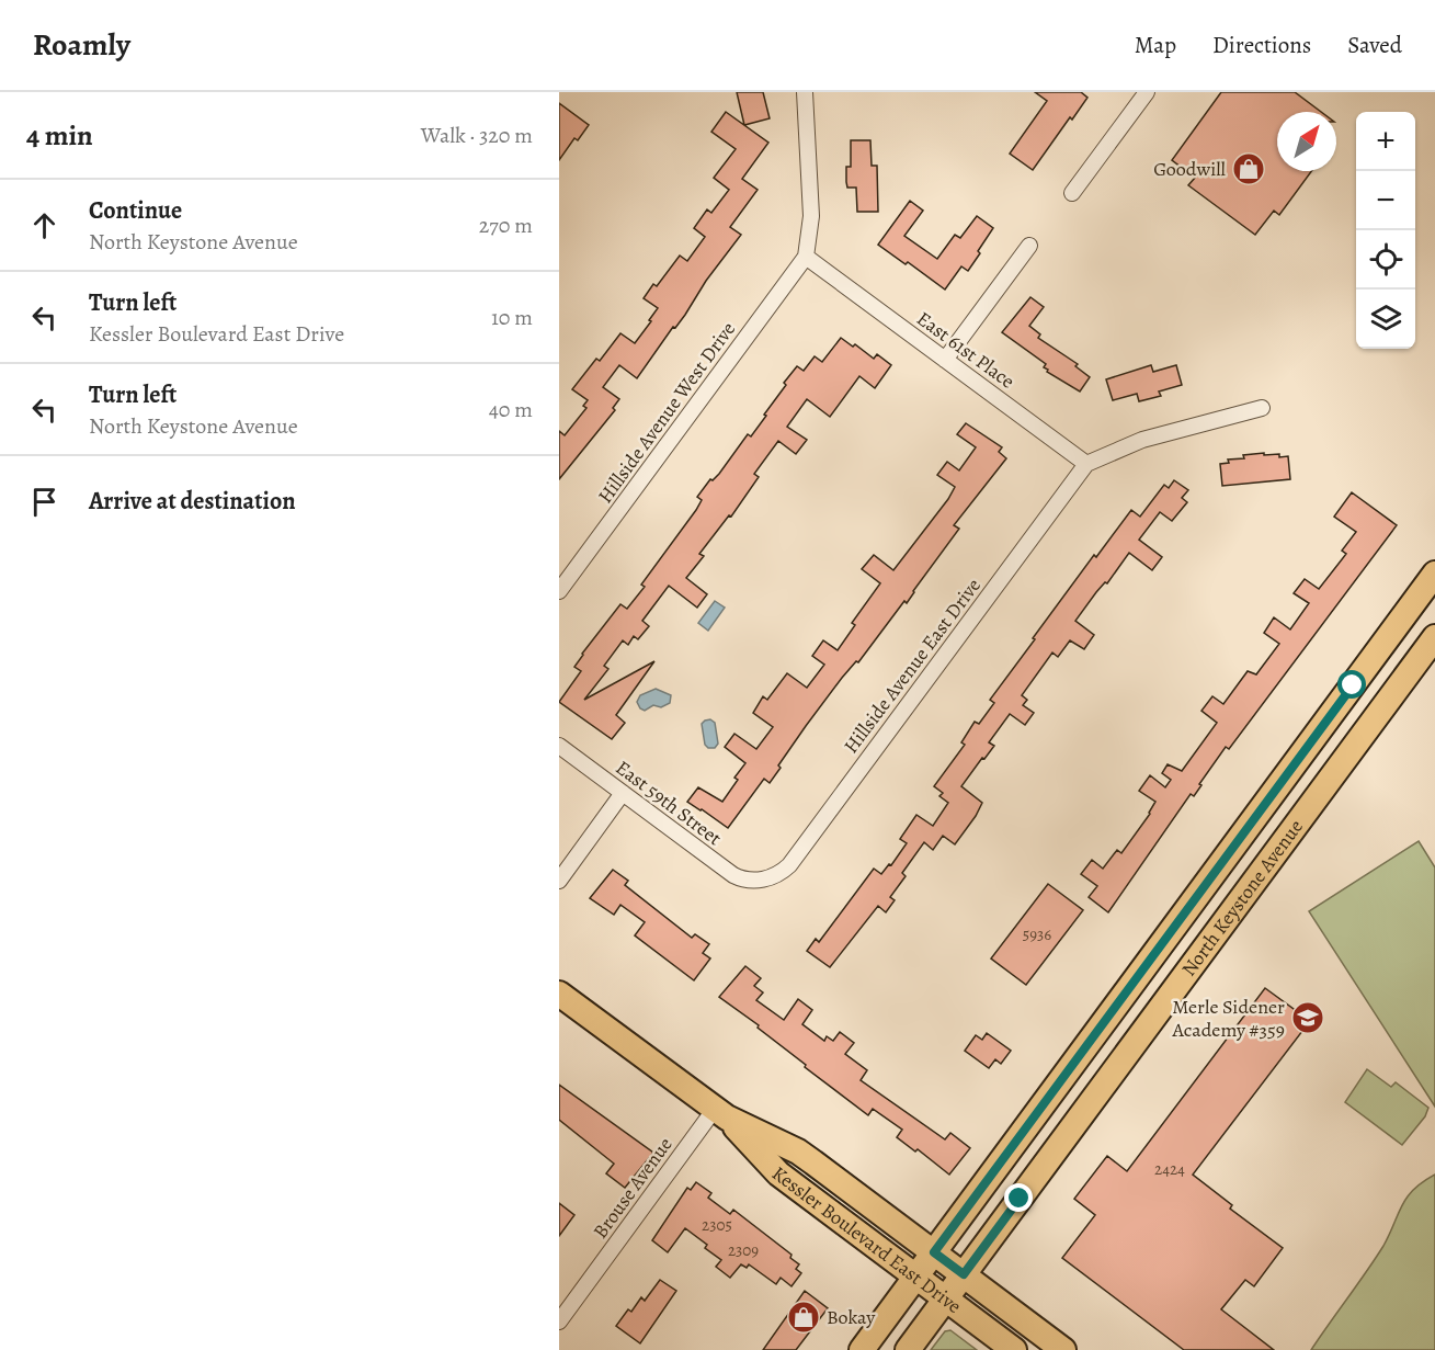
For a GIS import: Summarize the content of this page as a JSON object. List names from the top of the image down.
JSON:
{
  "streets": {
    "main road": ["North Keystone Avenue", "Kessler Boulevard East Drive"],
    "street": [
      "East 61st Place",
      "Hillside Avenue West Drive",
      "Hillside Avenue East Drive",
      "East 59th Street",
      "Brouse Avenue"
    ]
  },
  "crossings": [
    ["East 61st Place", "Hillside Avenue West Drive"],
    ["East 61st Place", "Hillside Avenue East Drive"],
    ["Hillside Avenue East Drive", "East 59th Street"],
    ["North Keystone Avenue", "Kessler Boulevard East Drive"],
    ["Brouse Avenue", "Kessler Boulevard East Drive"]
  ],
  "places": {
    "shop": ["Goodwill", "Bokay"],
    "school or university": ["Merle Sidener Academy #359"]
  },
  "house_numbers": [
    "5936",
    "2424",
    "2305",
    "2309"
  ],
  "north": "top right",
  "page": {
    "header": "Roamly",
    "nav": ["Map", "Directions", "Saved"],
    "heading": ["4 min", "Walk · 320 m"],
    "map_buttons": ["+", "−"],
    "list": [
      ["Continue", "North Keystone Avenue", "270 m"],
      ["Turn left", "Kessler Boulevard East Drive", "10 m"],
      ["Turn left", "North Keystone Avenue", "40 m"],
      "Arrive at destination"
    ]
  }
}
